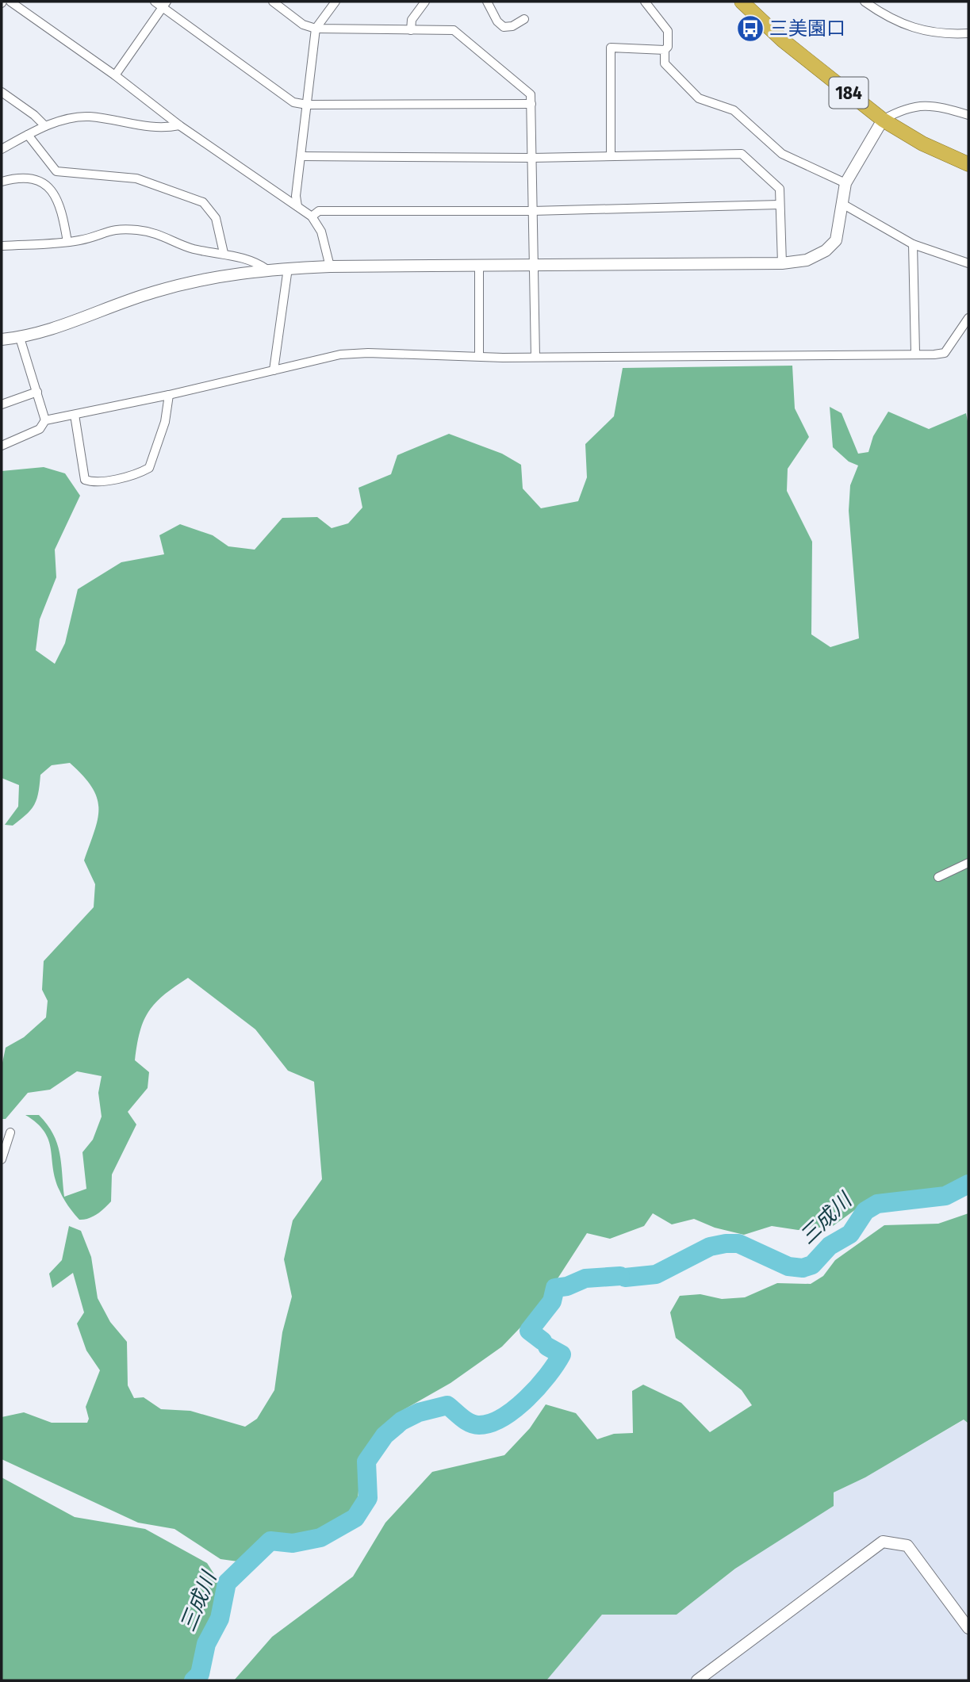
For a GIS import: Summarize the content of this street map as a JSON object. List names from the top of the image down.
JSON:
{
  "streets": {
    "highway": ["184"]
  },
  "water": ["三成川"],
  "places": {
    "bus stop": ["三美園口"]
  }
}
